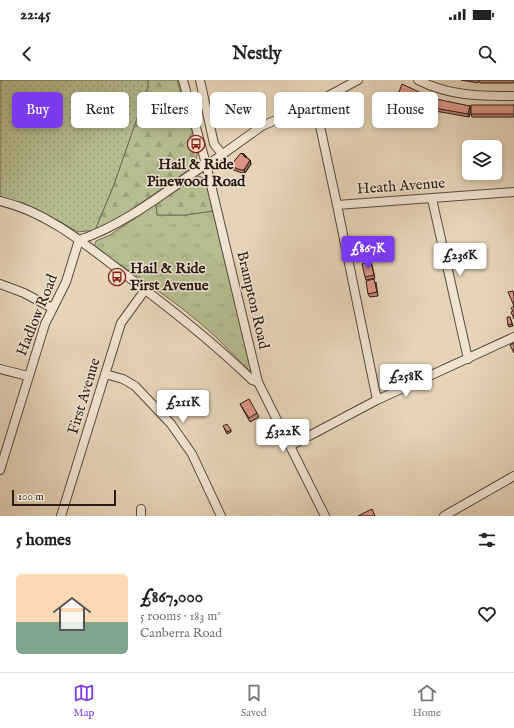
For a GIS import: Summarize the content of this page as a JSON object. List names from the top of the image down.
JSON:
{
  "streets": {
    "street": [
      "Heath Avenue",
      "Brampton Road",
      "Hadlow Road",
      "First Avenue"
    ]
  },
  "places": {
    "bus stop": ["Hail & Ride Pinewood Road", "Hail & Ride First Avenue"]
  },
  "scale_bar": "100 m",
  "page": {
    "status": "22:45",
    "header": "Nestly",
    "chip": [
      "Buy",
      "Rent",
      "Filters",
      "New",
      "Apartment",
      "House"
    ],
    "price": [
      "£867K",
      "£236K",
      "£258K",
      "£211K",
      "£322K"
    ],
    "scale": "100 m",
    "heading": "5 homes",
    "list": [
      {
        "name": "£867,000",
        "note": "5 rooms · 183 m² · Canberra Road"
      }
    ],
    "tabs": ["Map", "Saved", "Home"]
  }
}
